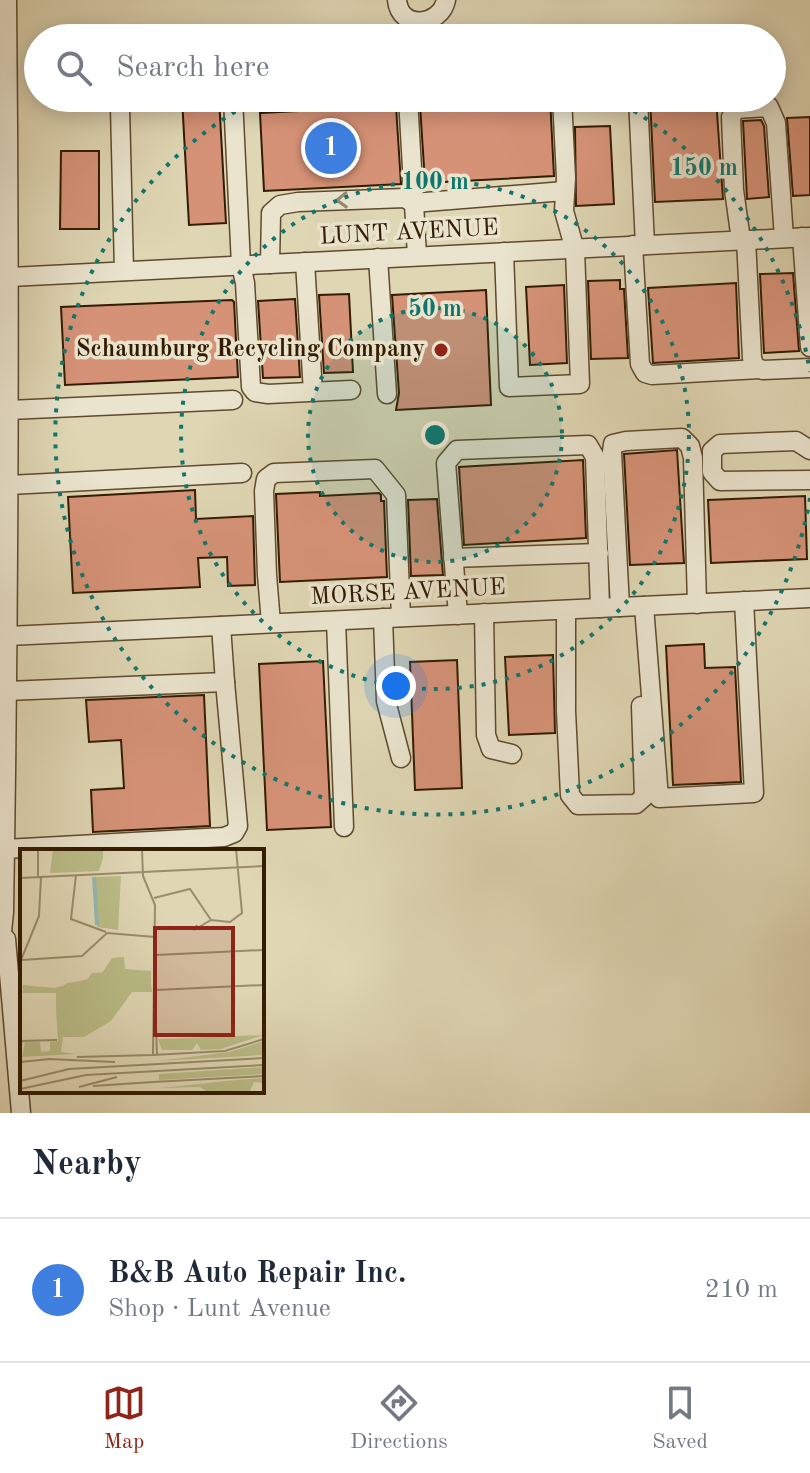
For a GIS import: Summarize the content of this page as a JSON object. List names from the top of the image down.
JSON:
{
  "streets": {
    "street": ["LUNT AVENUE", "MORSE AVENUE"]
  },
  "places": ["Schaumburg Recycling Company"],
  "page": {
    "search": "Search here",
    "pins": "1",
    "heading": "Nearby",
    "list": [
      {
        "mark": "1",
        "name": "B&B Auto Repair Inc.",
        "note": "Shop · Lunt Avenue",
        "value": "210 m"
      }
    ],
    "nav": ["Map", "Directions", "Saved"]
  },
  "rings": ["150 m", "100 m", "50 m"]
}
